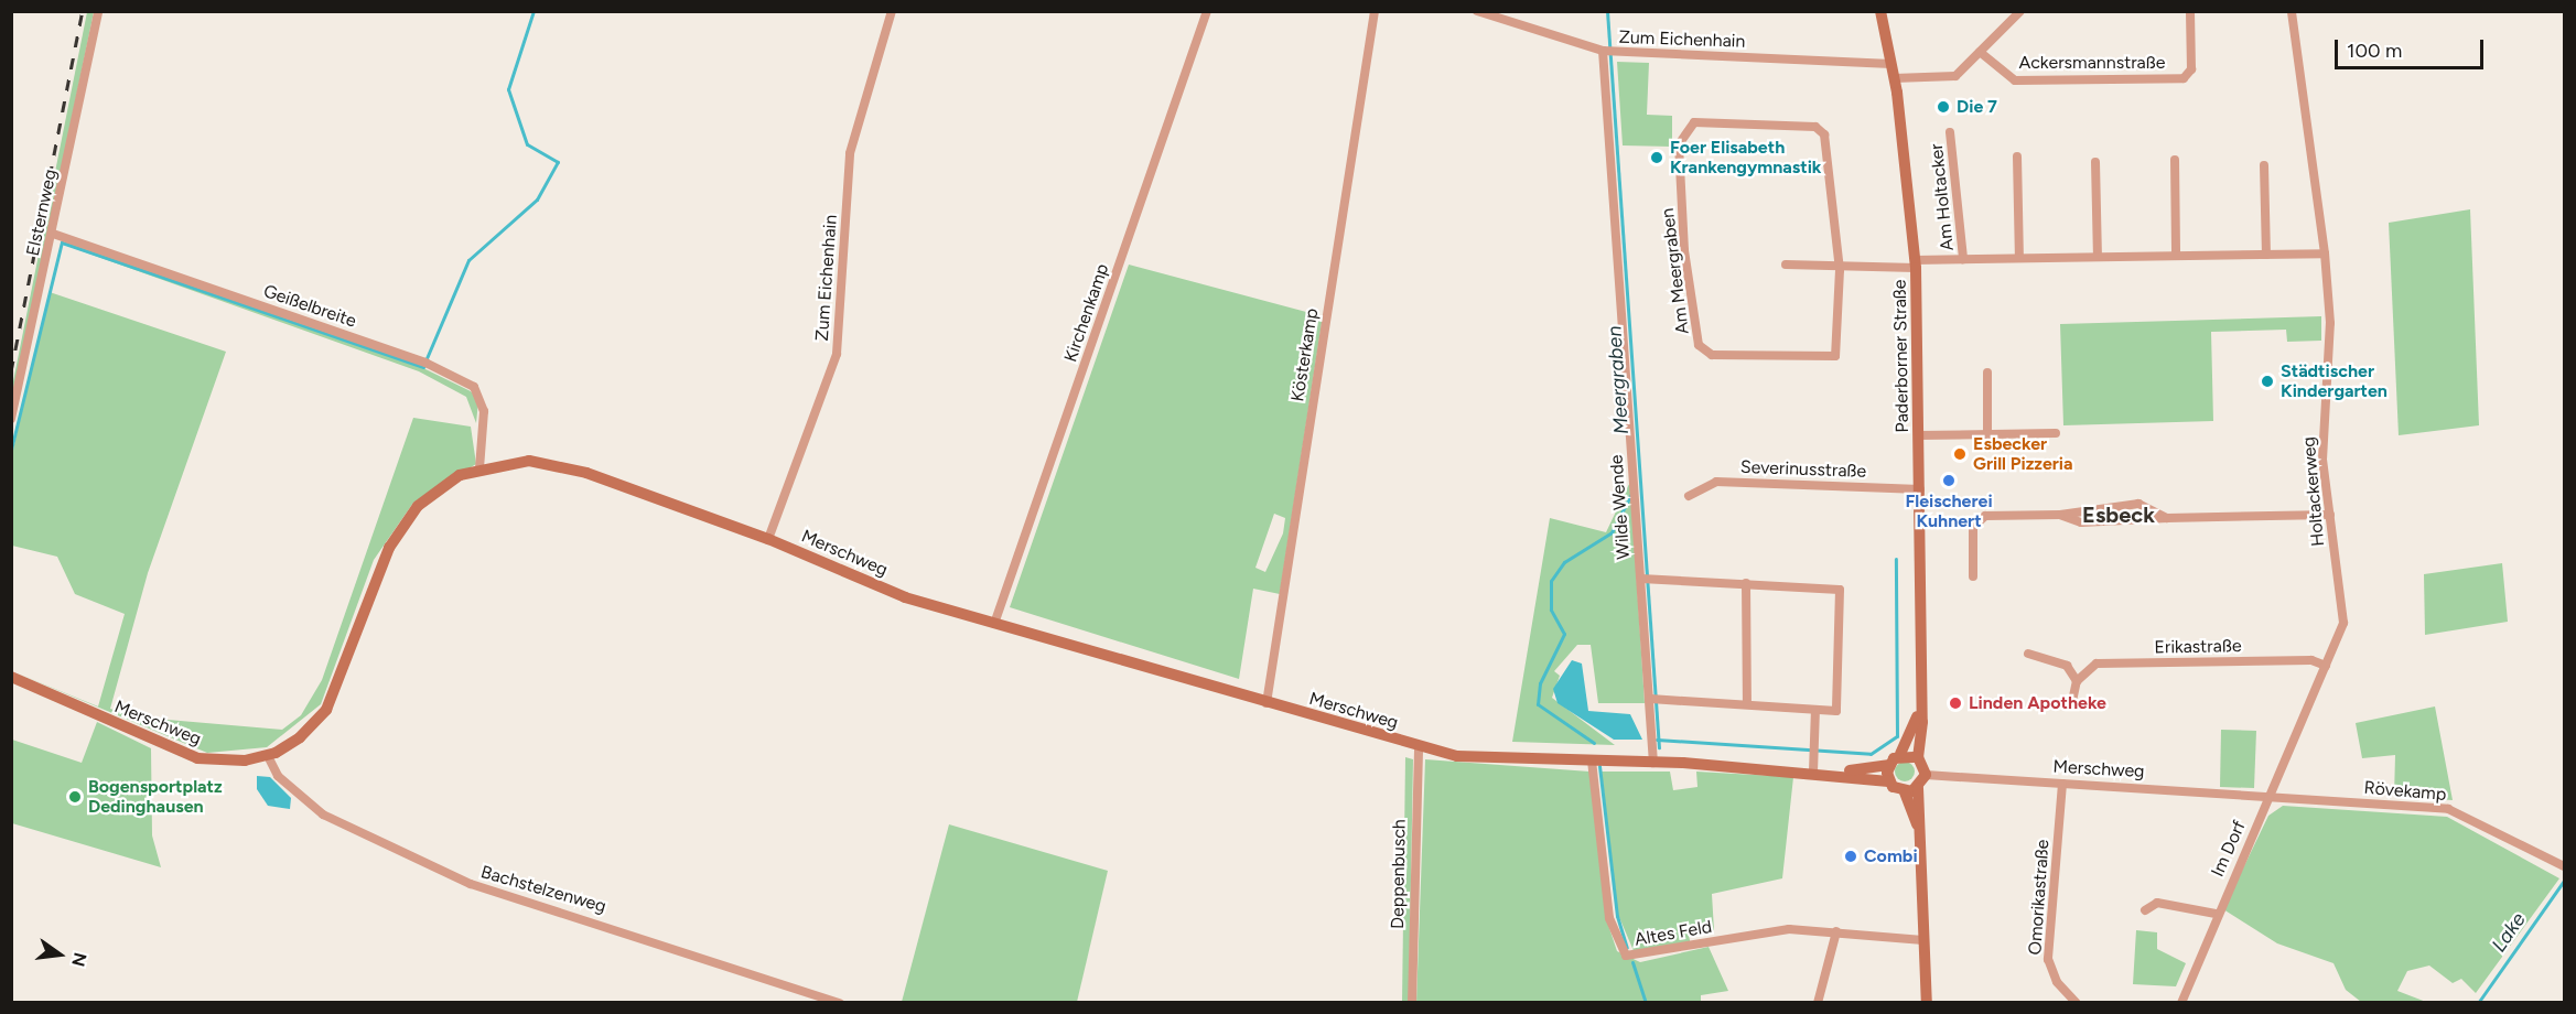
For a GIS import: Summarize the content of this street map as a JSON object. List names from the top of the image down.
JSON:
{
  "streets": {
    "street": [
      "Zum Eichenhain",
      "Ackersmannstraße",
      "Am Holtacker",
      "Elsternweg",
      "Am Meergraben",
      "Geißelbreite",
      "Kirchenkamp",
      "Kösterkamp",
      "Paderborner Straße",
      "Severinusstraße",
      "Holtackerweg",
      "Wilde Wende",
      "Merschweg",
      "Erikastraße",
      "Rövekamp",
      "Im Dorf",
      "Deppenbusch",
      "Bachstelzenweg",
      "Omorikastraße",
      "Altes Feld"
    ]
  },
  "crossings": [
    ["Zum Eichenhain", "Paderborner Straße"],
    ["Zum Eichenhain", "Wilde Wende"],
    ["Zum Eichenhain", "Merschweg"],
    ["Am Holtacker", "Paderborner Straße"],
    ["Am Holtacker", "Holtackerweg"],
    ["Elsternweg", "Geißelbreite"],
    ["Geißelbreite", "Merschweg"],
    ["Kirchenkamp", "Merschweg"],
    ["Kösterkamp", "Merschweg"],
    ["Paderborner Straße", "Severinusstraße"],
    ["Paderborner Straße", "Merschweg"],
    ["Holtackerweg", "Merschweg"],
    ["Holtackerweg", "Erikastraße"],
    ["Holtackerweg", "Rövekamp"],
    ["Holtackerweg", "Im Dorf"],
    ["Wilde Wende", "Merschweg"],
    ["Merschweg", "Rövekamp"],
    ["Merschweg", "Im Dorf"],
    ["Merschweg", "Deppenbusch"],
    ["Merschweg", "Bachstelzenweg"],
    ["Merschweg", "Omorikastraße"],
    ["Merschweg", "Altes Feld"],
    ["Rövekamp", "Im Dorf"]
  ],
  "districts": ["Esbeck"],
  "water": ["Meergraben", "Lake"],
  "places": [
    "Die 7",
    "Foer Elisabeth Krankengymnastik",
    "Städtischer Kindergarten",
    "Esbecker Grill Pizzeria",
    "Fleischerei Kuhnert",
    "Linden Apotheke",
    "Bogensportplatz Dedinghausen",
    "Combi"
  ],
  "scale_bar": "100 m",
  "north": "right"
}
